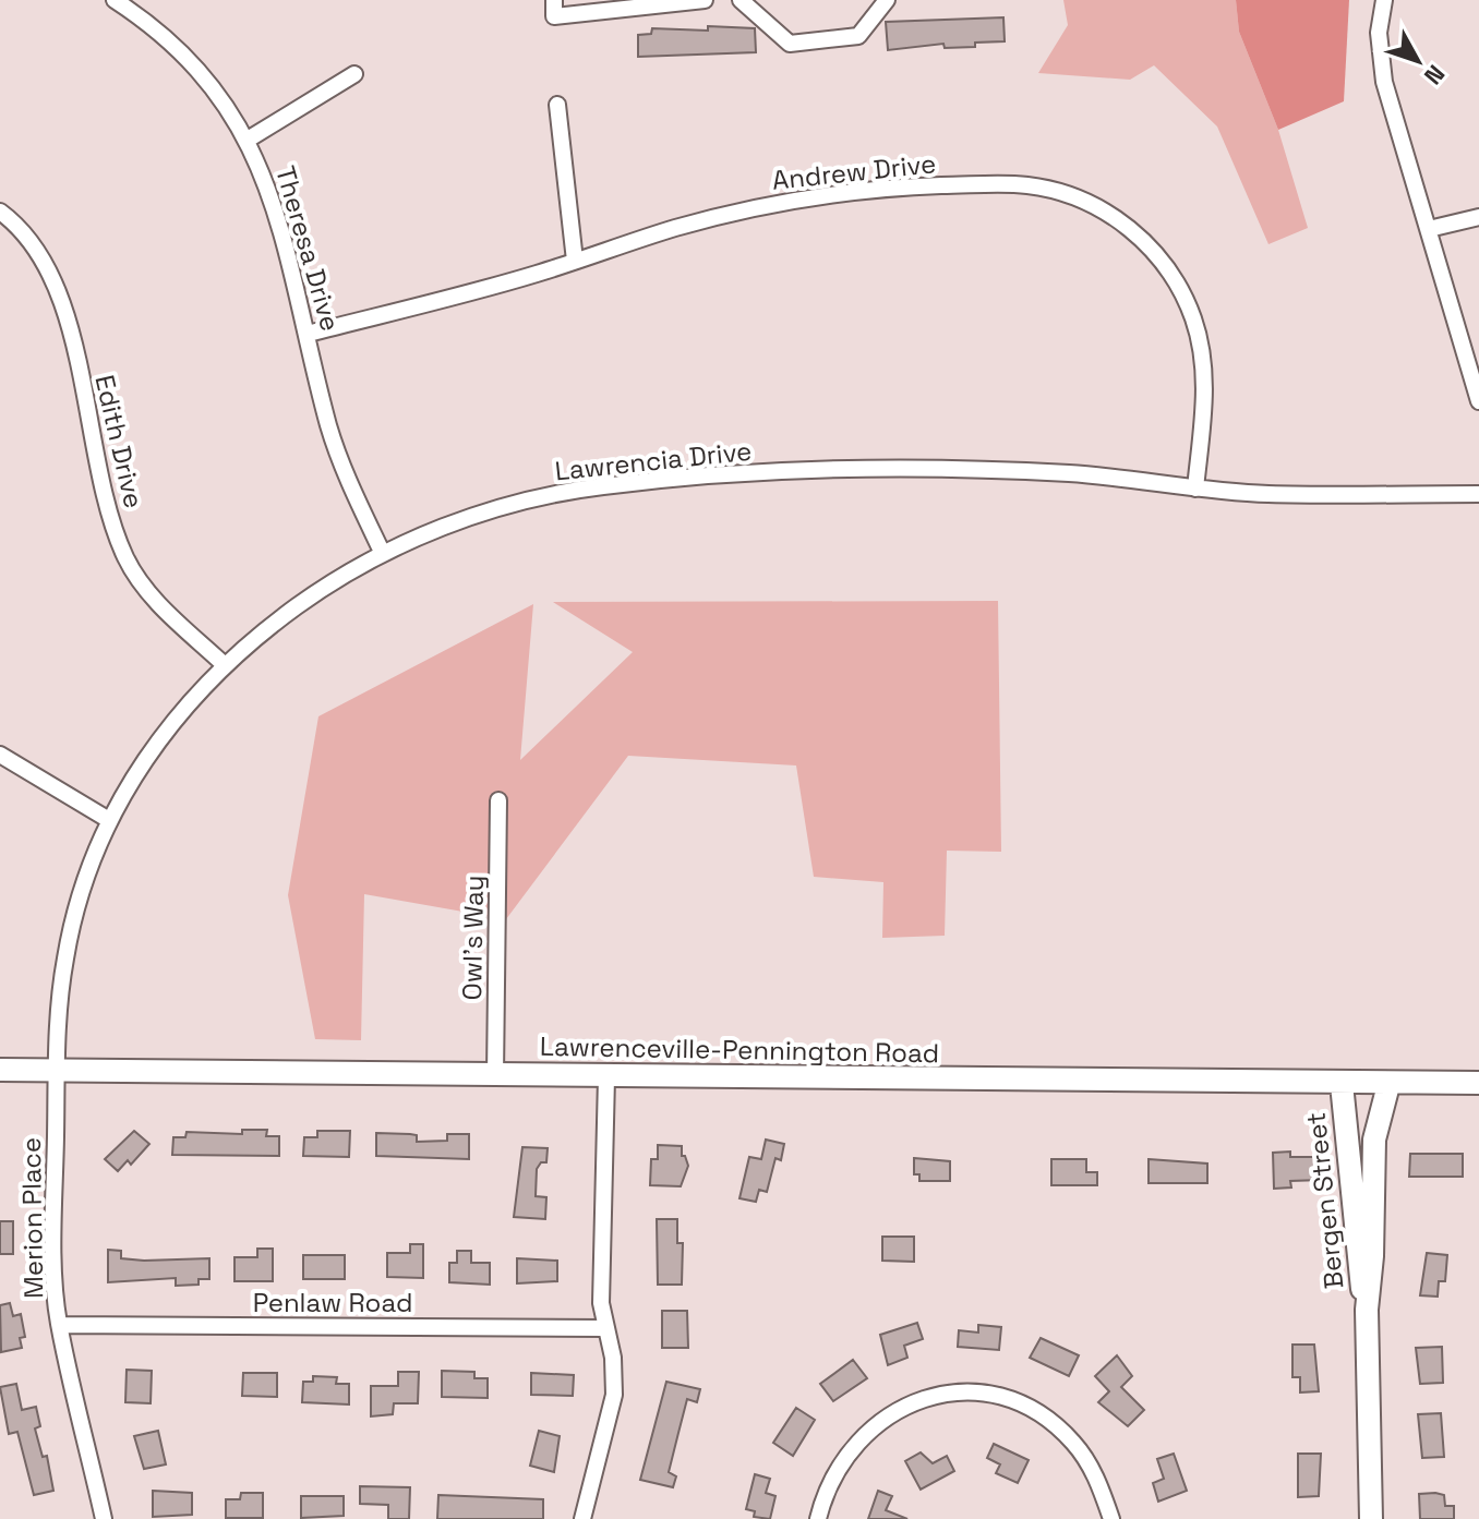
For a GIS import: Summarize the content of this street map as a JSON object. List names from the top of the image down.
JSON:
{
  "streets": {
    "street": [
      "Andrew Drive",
      "Theresa Drive",
      "Edith Drive",
      "Lawrencia Drive",
      "Owl's Way",
      "Lawrenceville-Pennington Road",
      "Bergen Street",
      "Merion Place",
      "Penlaw Road"
    ]
  },
  "crossings": [
    ["Andrew Drive", "Theresa Drive"],
    ["Andrew Drive", "Lawrencia Drive"],
    ["Theresa Drive", "Lawrencia Drive"],
    ["Edith Drive", "Lawrencia Drive"],
    ["Lawrencia Drive", "Lawrenceville-Pennington Road"],
    ["Lawrencia Drive", "Merion Place"],
    ["Owl's Way", "Lawrenceville-Pennington Road"],
    ["Lawrenceville-Pennington Road", "Bergen Street"],
    ["Lawrenceville-Pennington Road", "Merion Place"],
    ["Merion Place", "Penlaw Road"]
  ],
  "north": "bottom right"
}
